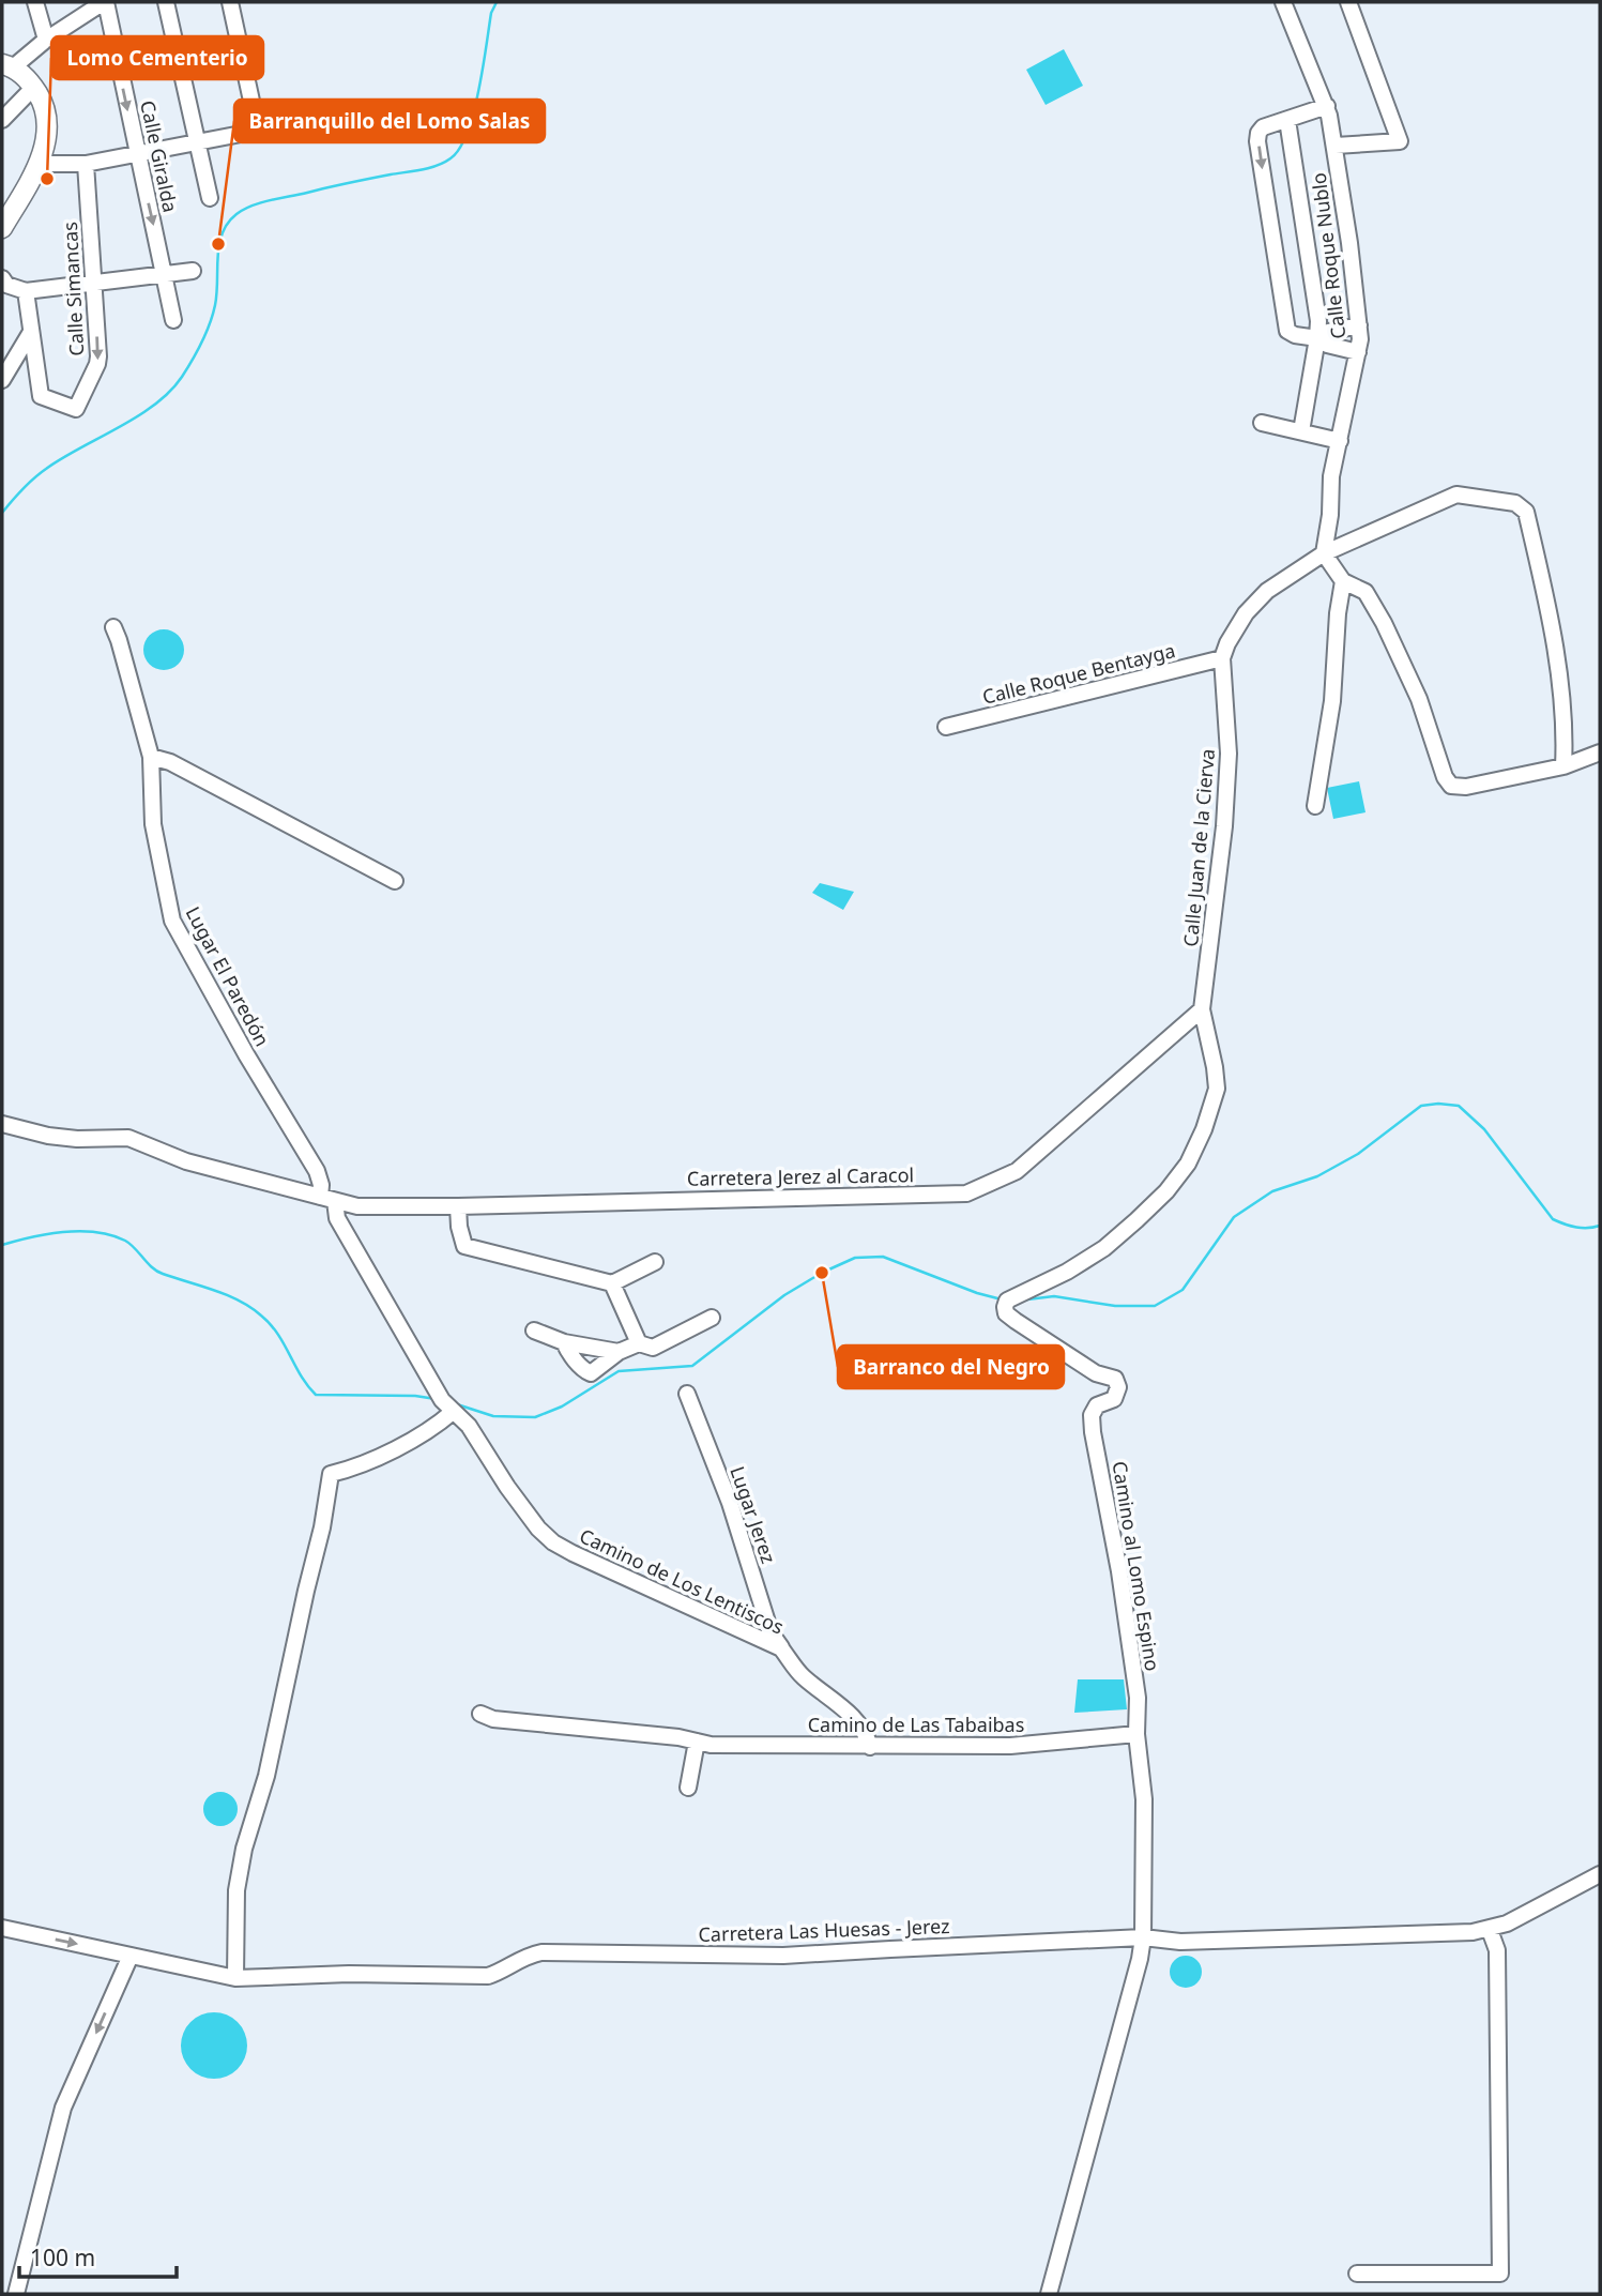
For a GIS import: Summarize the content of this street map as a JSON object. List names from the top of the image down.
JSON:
{
  "streets": {
    "street": [
      "Calle Giralda",
      "Calle Roque Nublo",
      "Calle Simancas",
      "Calle Roque Bentayga",
      "Calle Juan de la Cierva",
      "Lugar El Paredón",
      "Carretera Jerez al Caracol",
      "Lugar Jerez",
      "Camino al Lomo Espino",
      "Camino de Los Lentiscos",
      "Camino de Las Tabaibas",
      "Carretera Las Huesas - Jerez"
    ]
  },
  "crossings": [
    ["Calle Roque Nublo", "Calle Juan de la Cierva"],
    ["Calle Roque Bentayga", "Calle Juan de la Cierva"],
    ["Calle Juan de la Cierva", "Carretera Jerez al Caracol"],
    ["Calle Juan de la Cierva", "Camino al Lomo Espino"],
    ["Lugar El Paredón", "Carretera Jerez al Caracol"],
    ["Lugar El Paredón", "Camino de Los Lentiscos"],
    ["Carretera Jerez al Caracol", "Camino al Lomo Espino"],
    ["Lugar Jerez", "Camino de Los Lentiscos"],
    ["Camino al Lomo Espino", "Camino de Las Tabaibas"],
    ["Camino al Lomo Espino", "Carretera Las Huesas - Jerez"],
    ["Camino de Los Lentiscos", "Camino de Las Tabaibas"]
  ],
  "places": ["Lomo Cementerio", "Barranquillo del Lomo Salas", "Barranco del Negro"],
  "scale_bar": "100 m"
}
